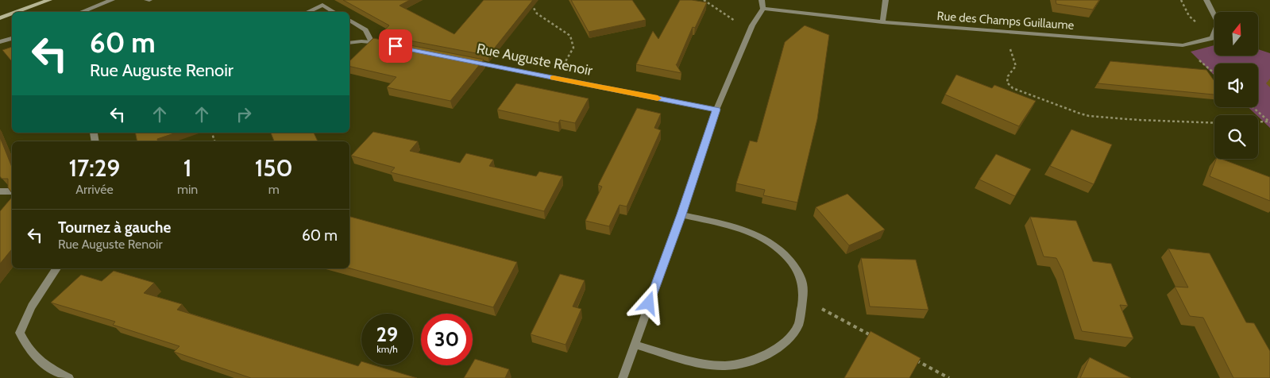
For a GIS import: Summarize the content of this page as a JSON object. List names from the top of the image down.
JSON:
{
  "streets": {
    "street": ["Rue des Champs Guillaume", "Rue Auguste Renoir"]
  },
  "north": "top",
  "page": {
    "turn": ["60 m", "Rue Auguste Renoir"],
    "eta": [
      "17:29",
      "Arrivée",
      "1",
      "min",
      "150",
      "m"
    ],
    "list": [
      {
        "name": "Tournez à gauche",
        "note": "Rue Auguste Renoir",
        "value": "60 m"
      }
    ],
    "speed": "29 km/h",
    "limit": "30"
  }
}
